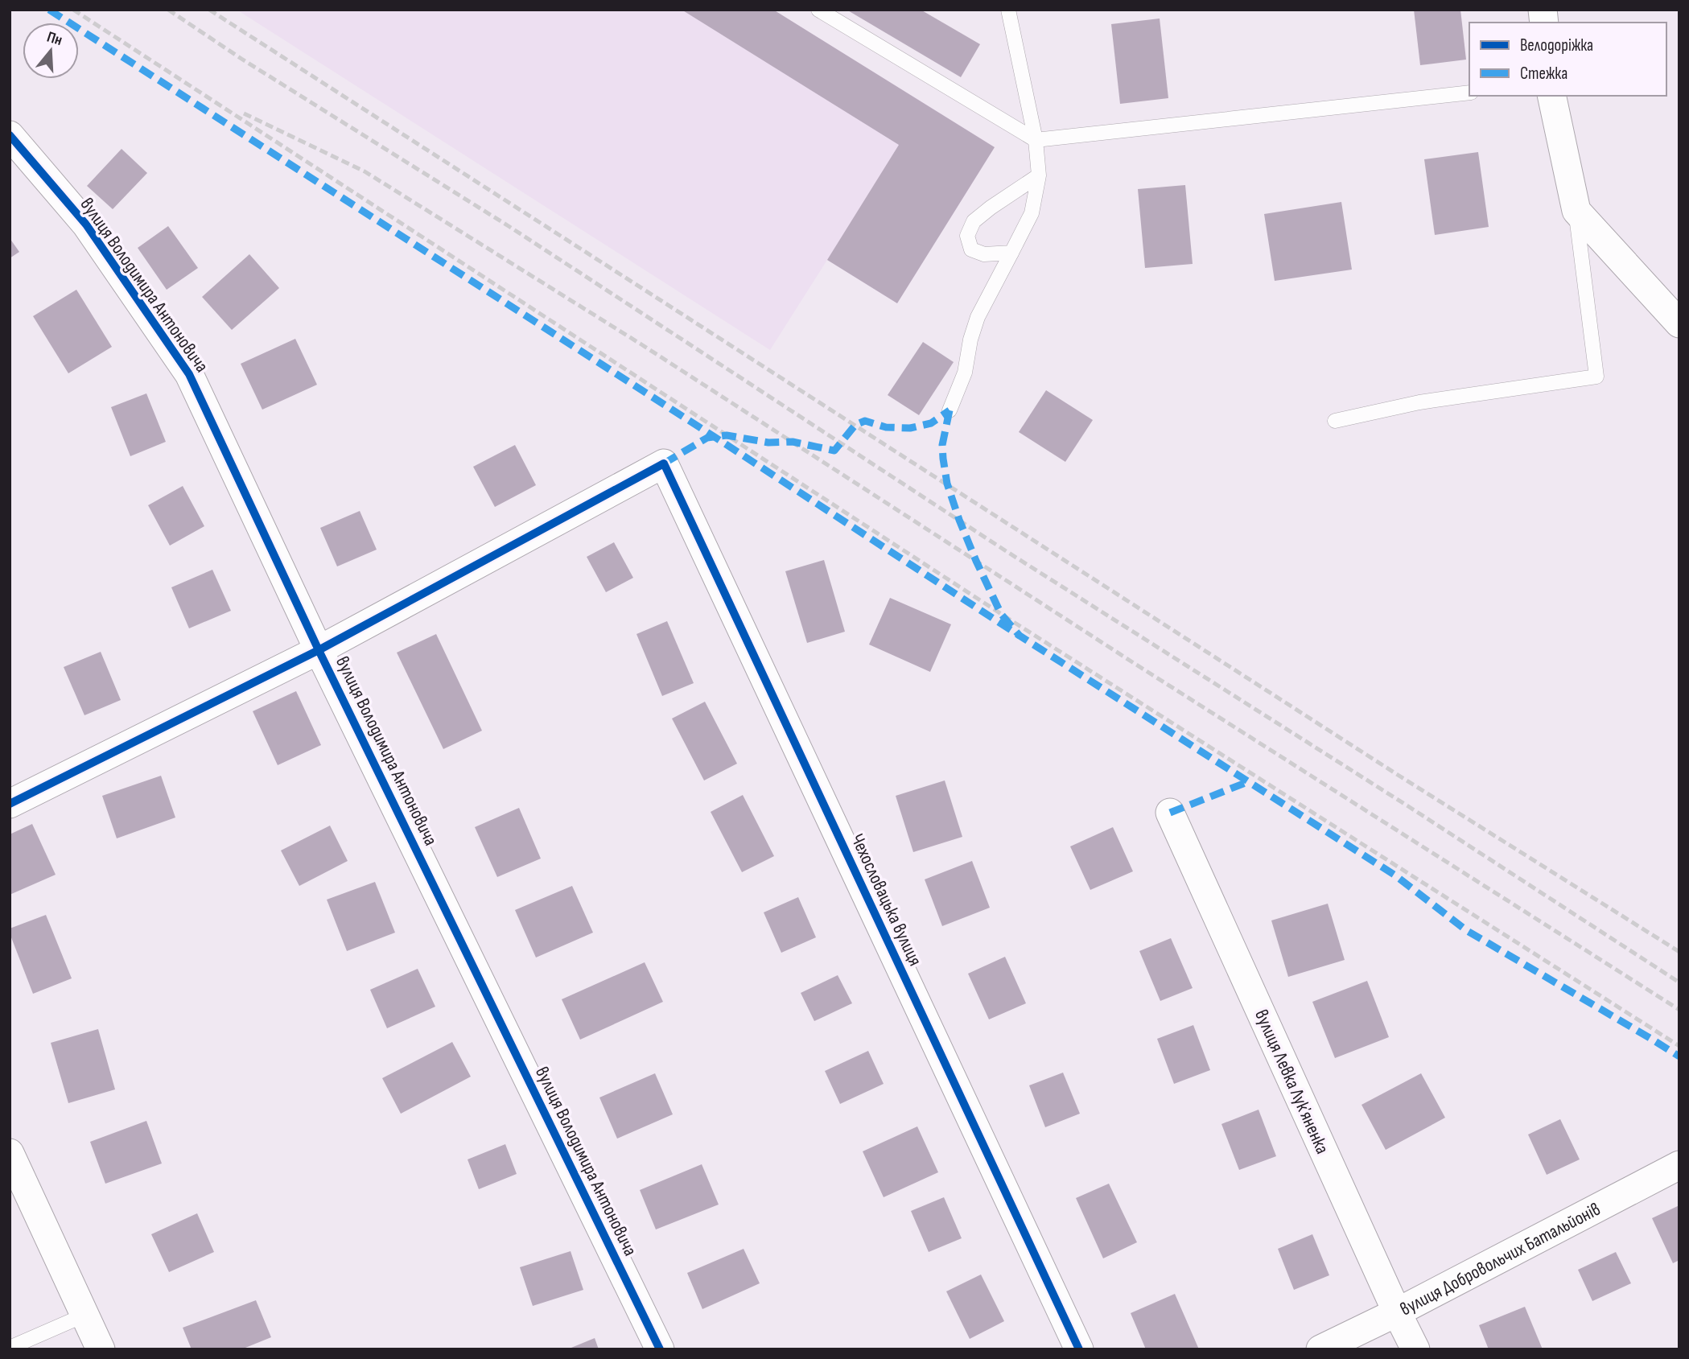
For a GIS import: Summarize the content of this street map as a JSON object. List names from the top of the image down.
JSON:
{
  "streets": {
    "street": [
      "вулиця Володимира Антоновича",
      "Чехословацька вулиця",
      "вулиця Левка Лукʼяненка",
      "вулиця Добровольчих Батальйонів"
    ]
  },
  "crossings": [
    ["вулиця Володимира Антоновича", "Чехословацька вулиця"],
    ["вулиця Левка Лукʼяненка", "вулиця Добровольчих Батальйонів"]
  ],
  "legend": ["Велодоріжка", "Стежка"],
  "north": "top"
}
